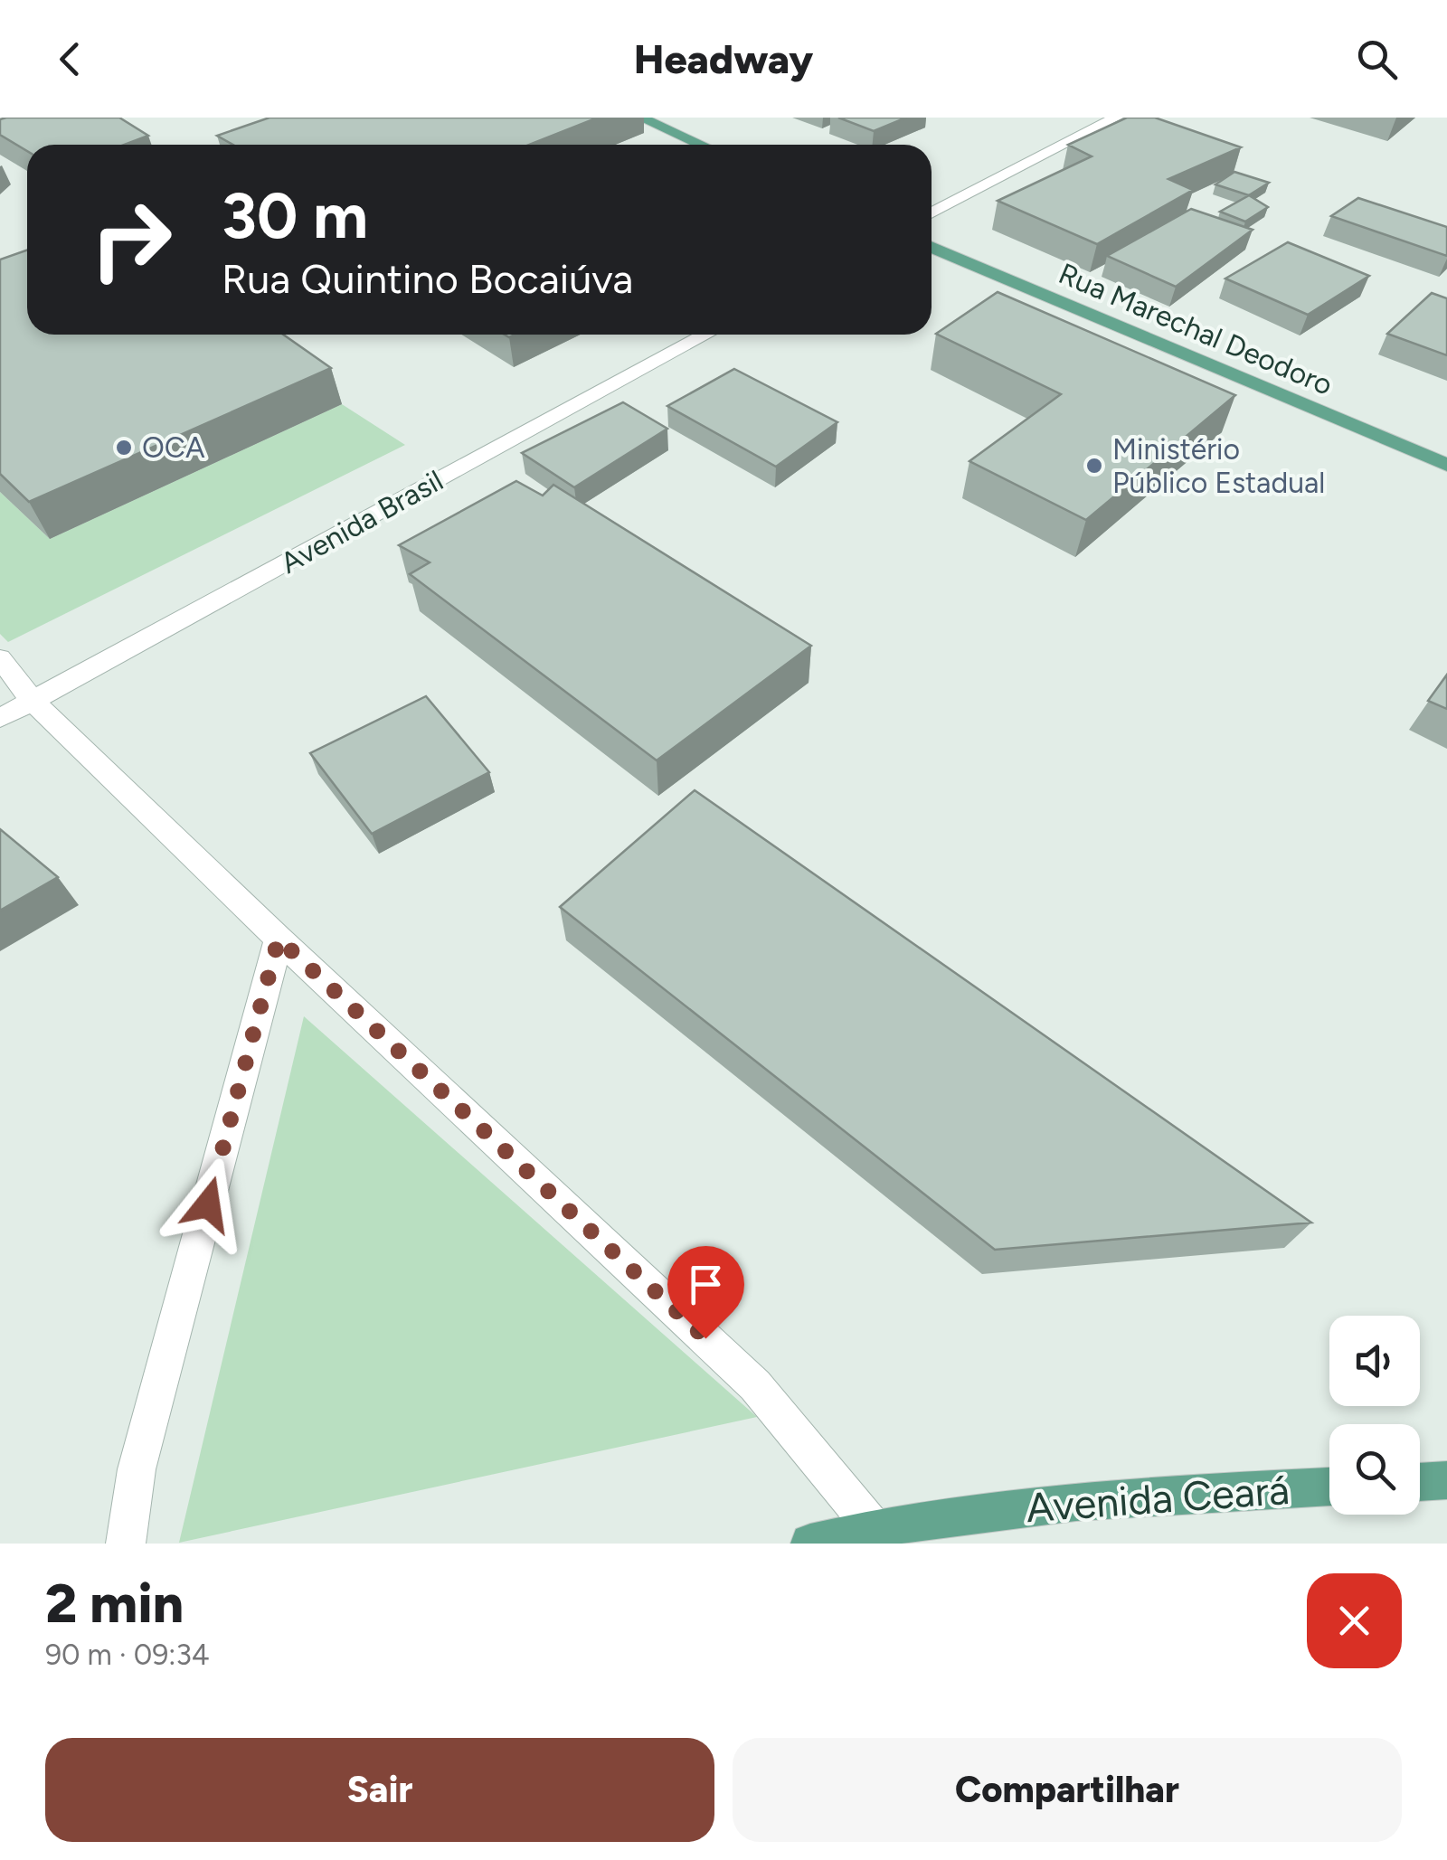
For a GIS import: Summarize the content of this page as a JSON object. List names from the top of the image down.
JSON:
{
  "streets": {
    "main road": ["Rua Marechal Deodoro", "Avenida Ceará"],
    "street": ["Avenida Brasil"]
  },
  "places": ["OCA", "Ministério Público Estadual"],
  "page": {
    "header": "Headway",
    "turn": ["30 m", "Rua Quintino Bocaiúva"],
    "heading": ["2 min", "90 m · 09:34"],
    "buttons": ["Sair", "Compartilhar"]
  }
}
